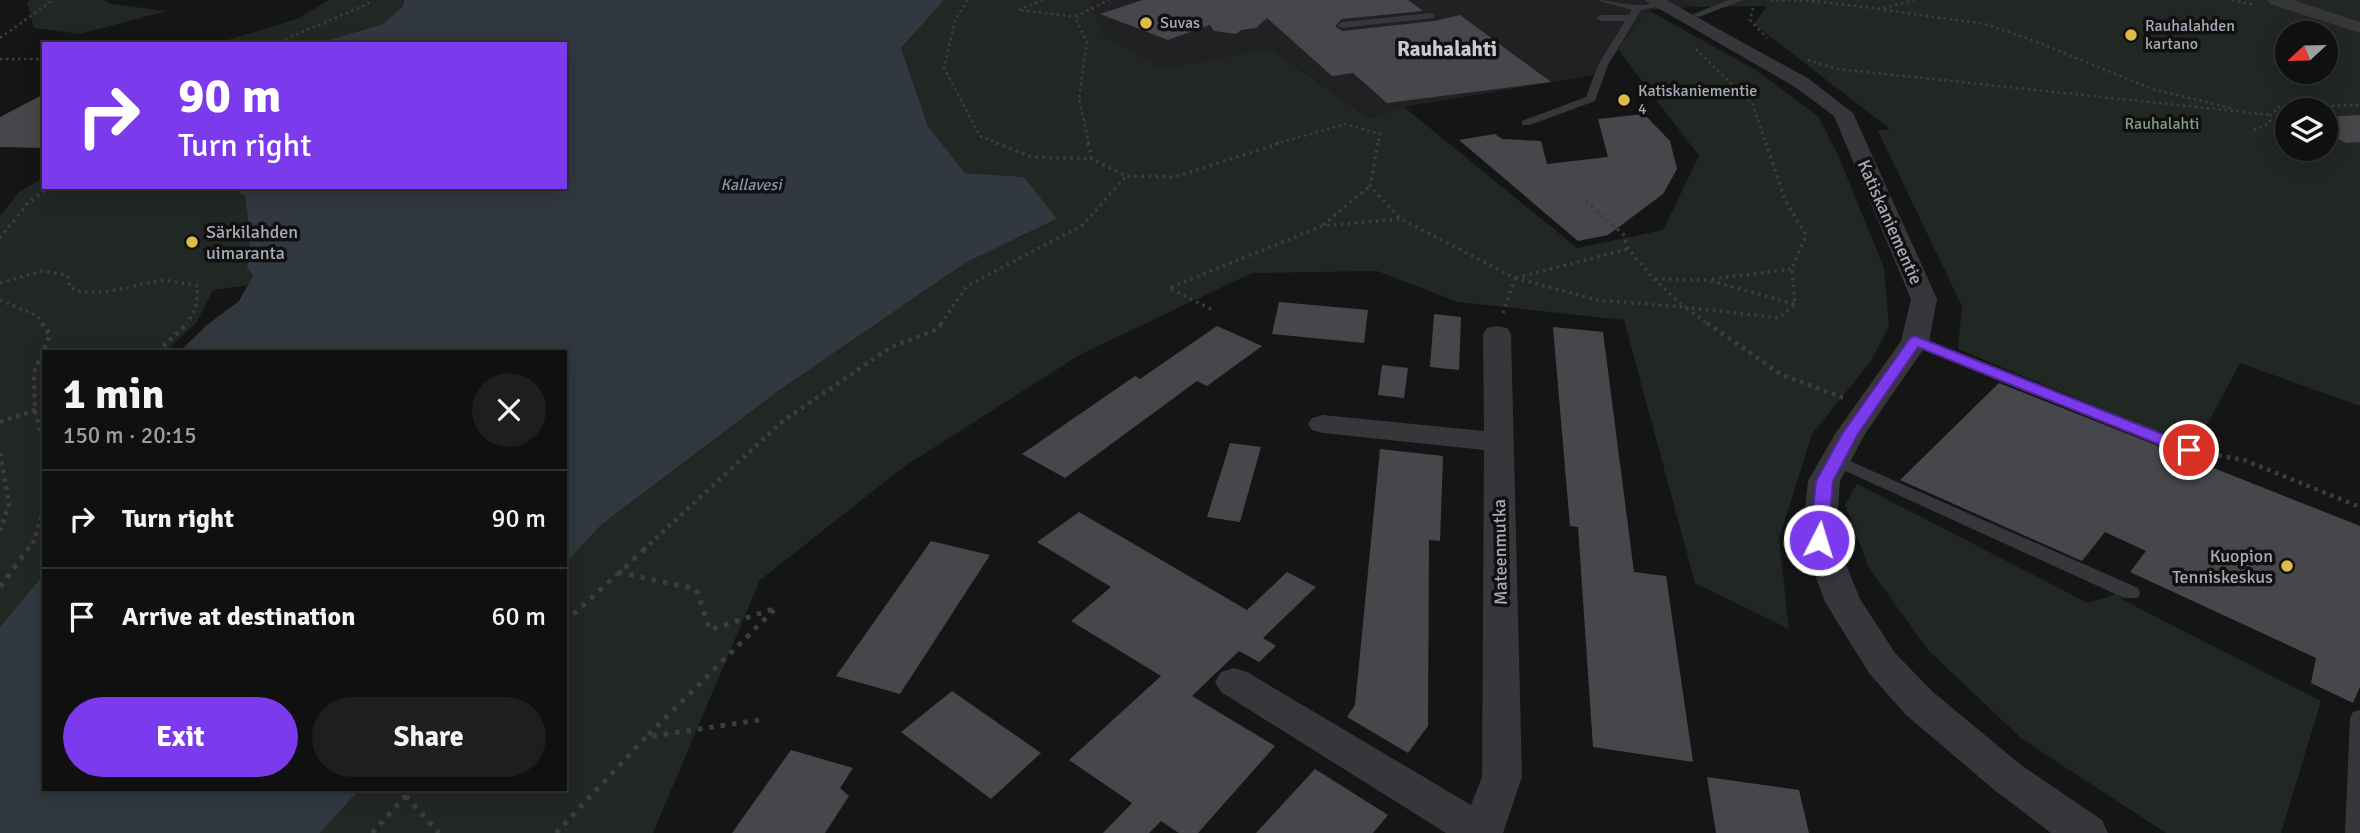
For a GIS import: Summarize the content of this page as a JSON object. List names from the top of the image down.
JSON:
{
  "streets": {
    "street": ["Katiskaniementie", "Mateenmutka"]
  },
  "districts": ["Rauhalahti"],
  "water": ["Kallavesi"],
  "parks": ["Rauhalahti"],
  "places": [
    "Suvas",
    "Rauhalahden kartano",
    "Katiskaniementie 4",
    "Särkilahden uimaranta",
    "Kuopion Tenniskeskus"
  ],
  "north": "left",
  "page": {
    "turn": ["90 m", "Turn right"],
    "heading": ["1 min", "150 m · 20:15"],
    "list": [
      {
        "name": "Turn right",
        "value": "90 m"
      },
      {
        "name": "Arrive at destination",
        "value": "60 m"
      }
    ],
    "buttons": ["Exit", "Share"]
  }
}
